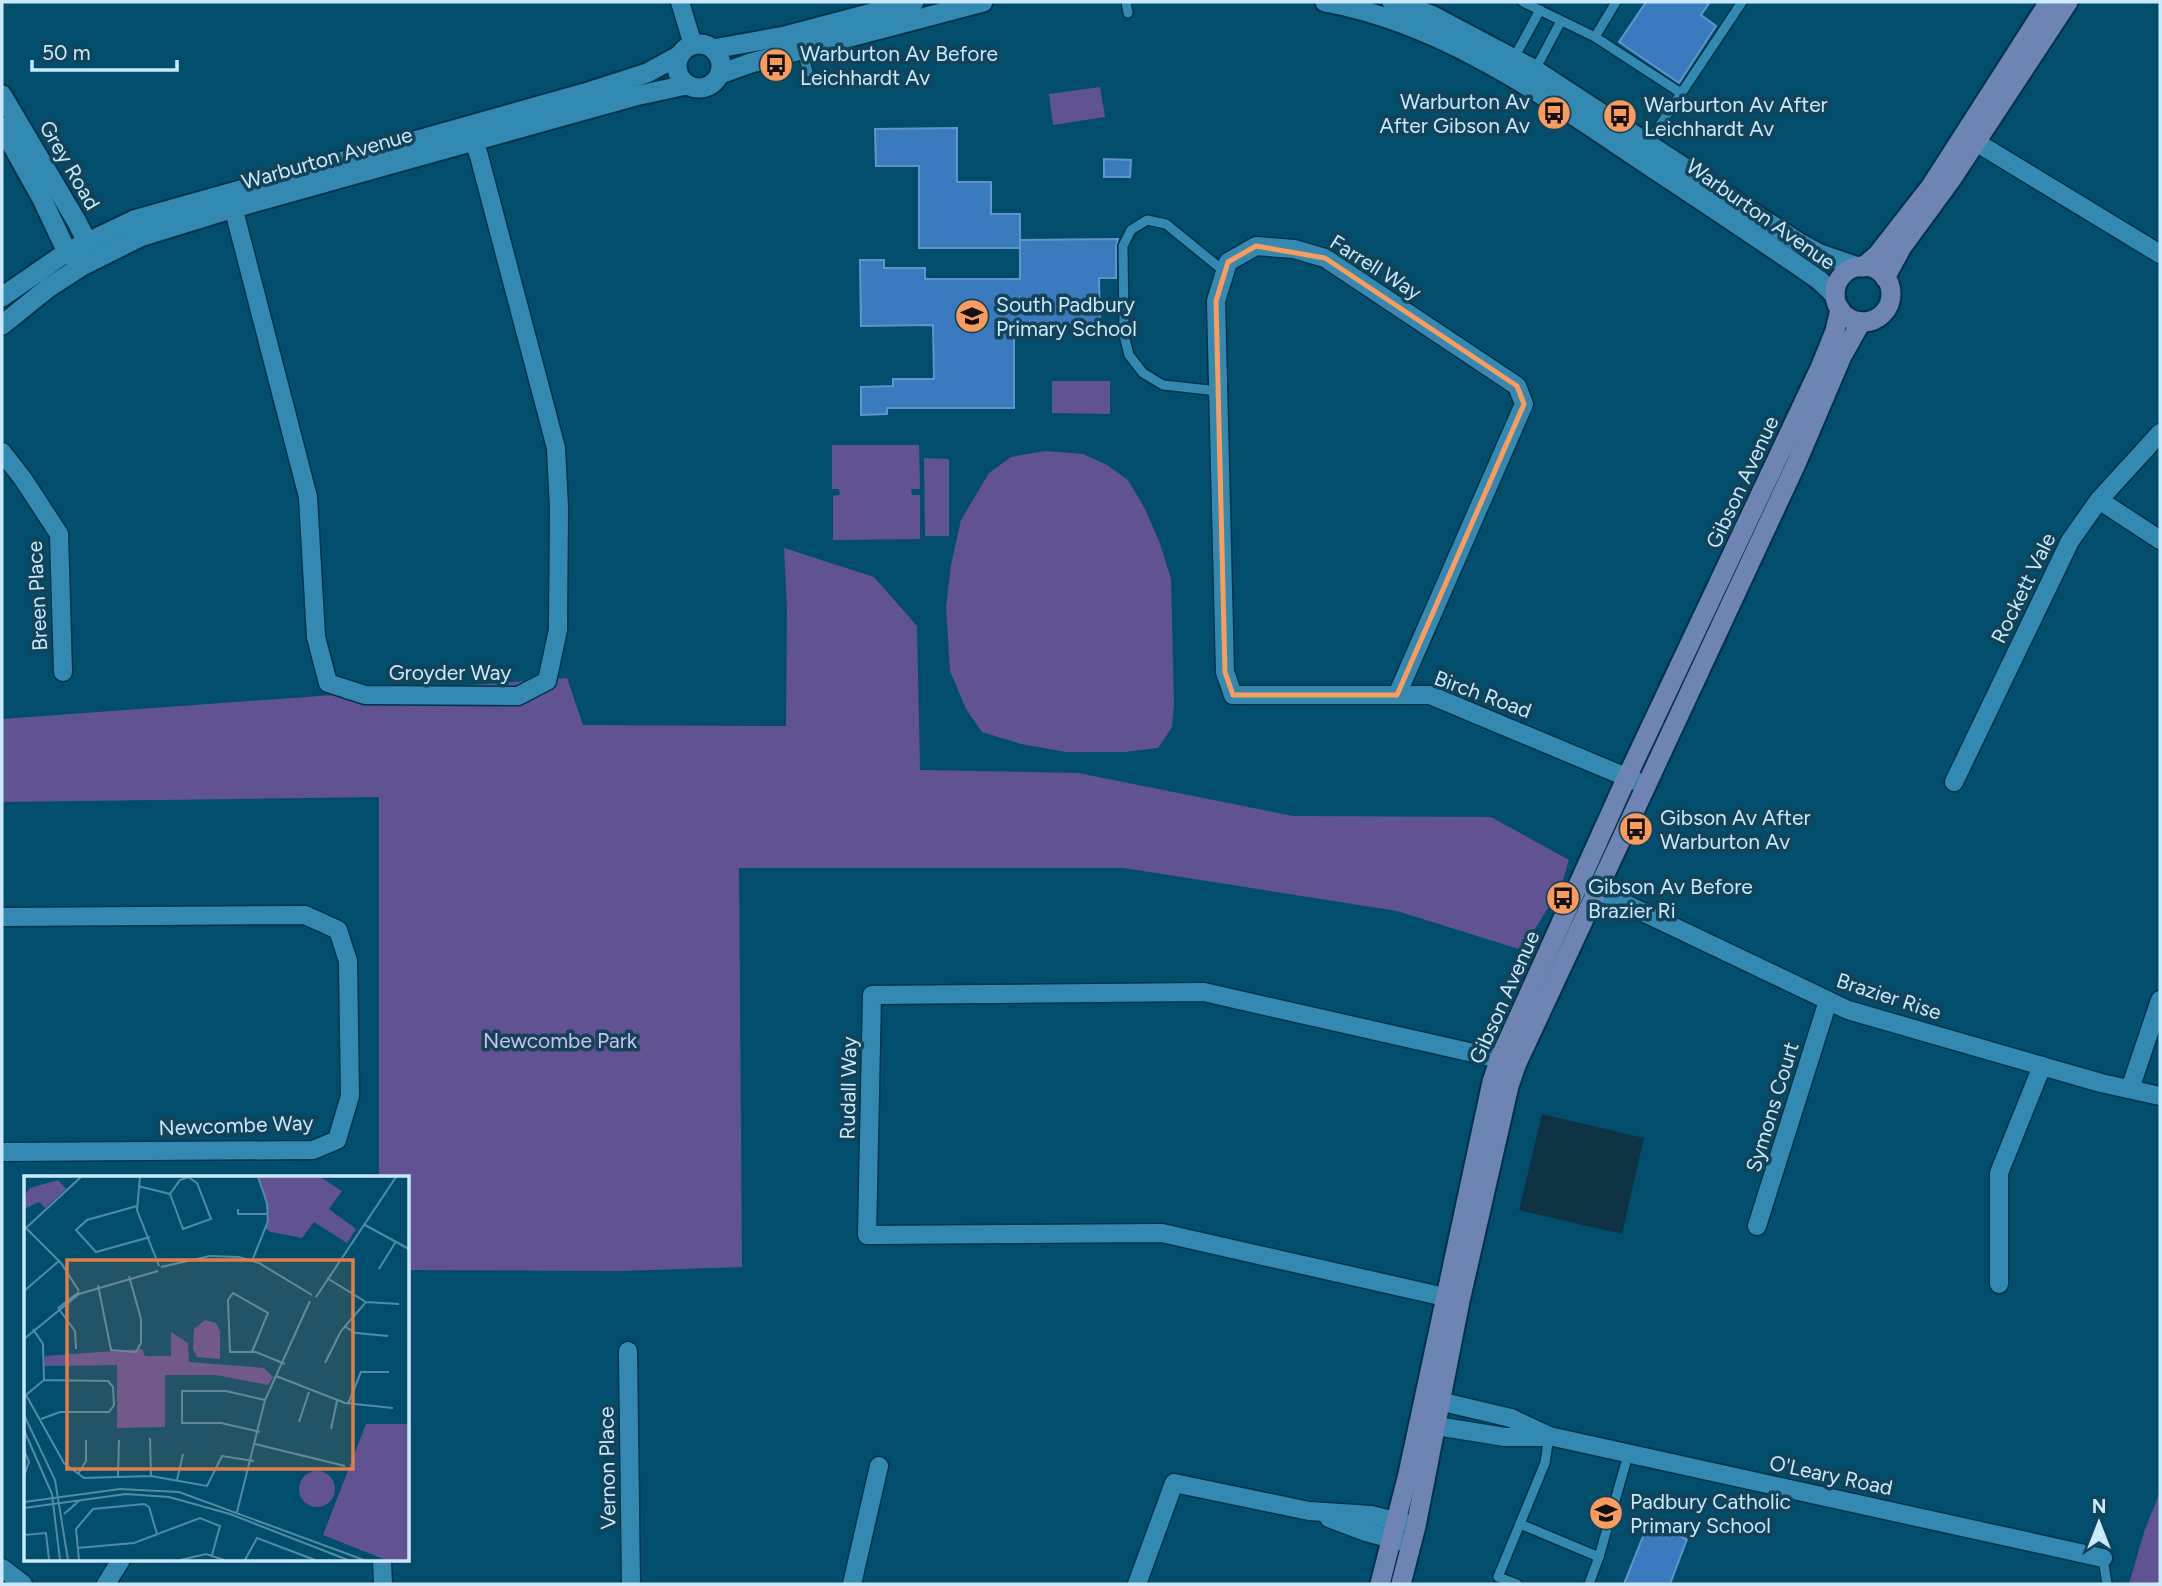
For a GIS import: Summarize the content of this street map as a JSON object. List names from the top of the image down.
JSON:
{
  "streets": {
    "main road": ["Gibson Avenue"],
    "street": [
      "Warburton Avenue",
      "Grey Road",
      "Farrell Way",
      "Rockett Vale",
      "Breen Place",
      "Groyder Way",
      "Birch Road",
      "Brazier Rise",
      "Rudall Way",
      "Symons Court",
      "Newcombe Way",
      "Vernon Place",
      "O'Leary Road"
    ]
  },
  "crossings": [
    ["Warburton Avenue", "Grey Road"],
    ["Warburton Avenue", "Gibson Avenue"],
    ["Warburton Avenue", "Groyder Way"],
    ["Farrell Way", "Birch Road"],
    ["Gibson Avenue", "Birch Road"],
    ["Gibson Avenue", "Brazier Rise"],
    ["Gibson Avenue", "Rudall Way"],
    ["Gibson Avenue", "O'Leary Road"],
    ["Brazier Rise", "Symons Court"]
  ],
  "parks": ["Newcombe Park"],
  "places": {
    "bus stop": [
      "Warburton Av Before Leichhardt Av",
      "Warburton Av After Gibson Av",
      "Warburton Av After Leichhardt Av",
      "Gibson Av After Warburton Av",
      "Gibson Av Before Brazier Ri"
    ],
    "school or university": ["South Padbury Primary School", "Padbury Catholic Primary School"]
  },
  "scale_bar": "50 m",
  "north": "top"
}
